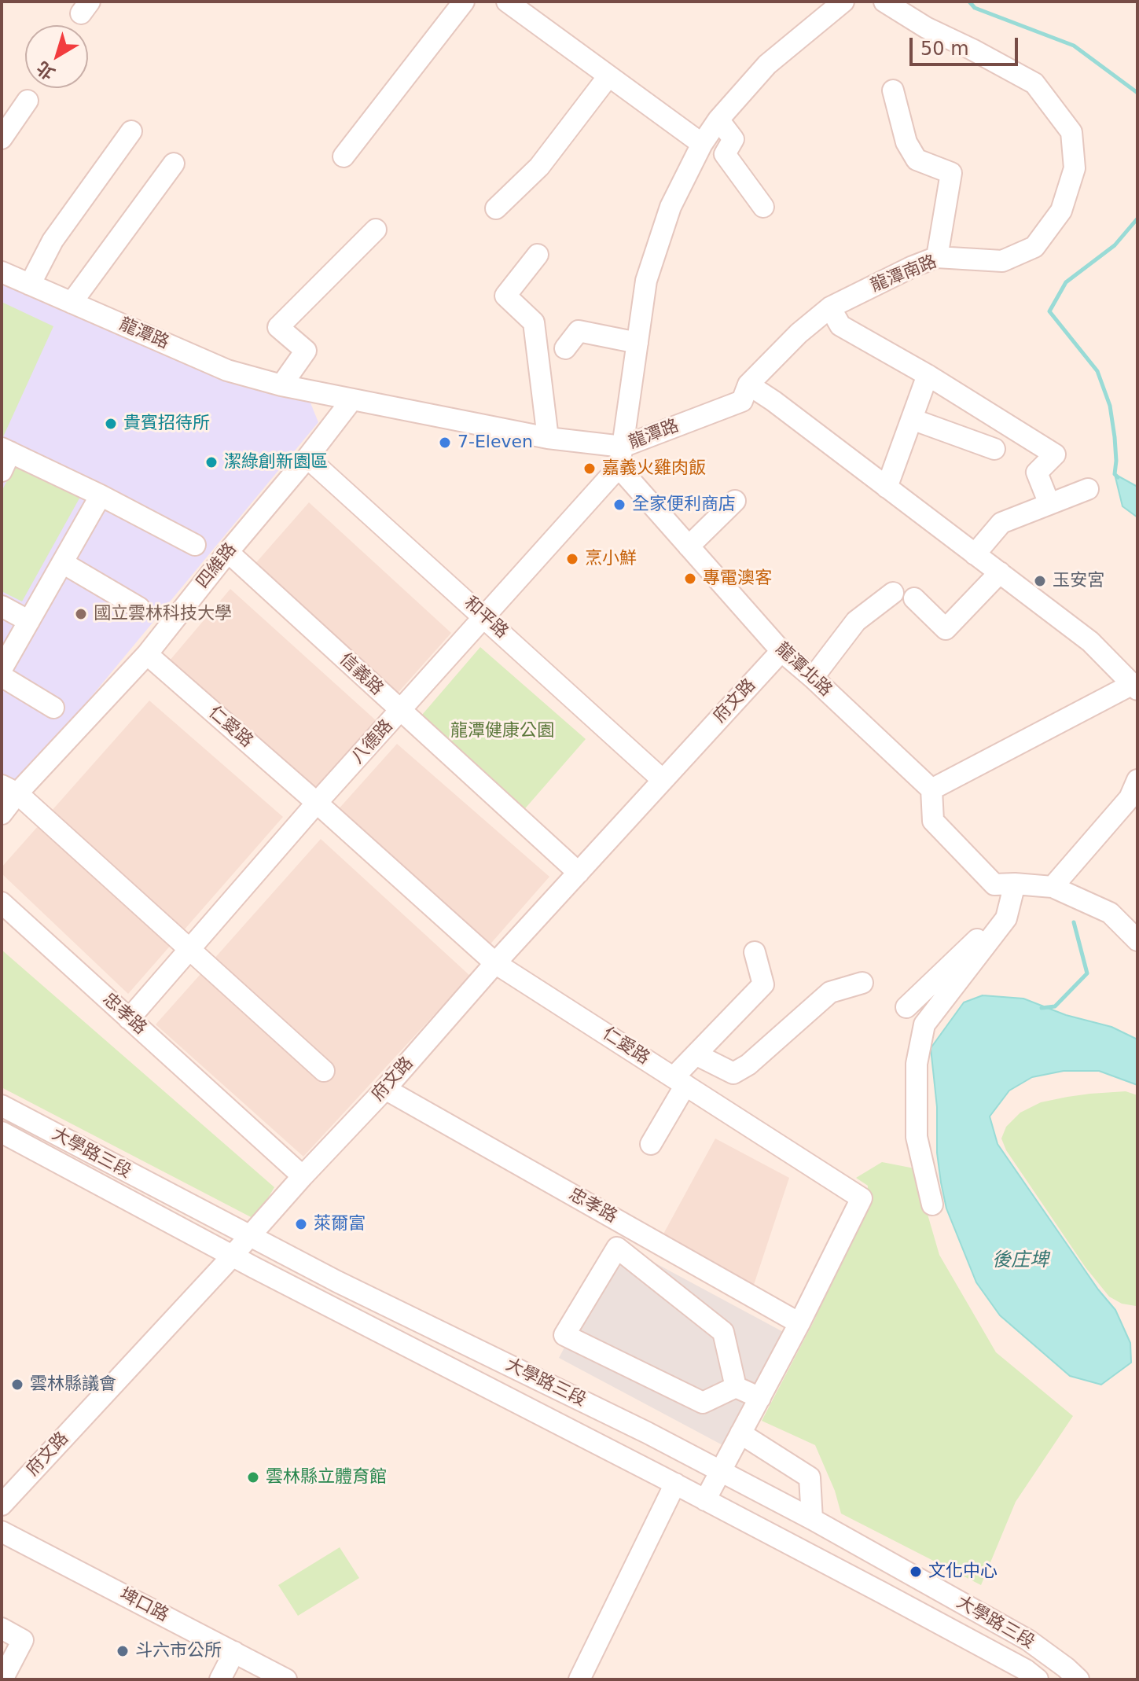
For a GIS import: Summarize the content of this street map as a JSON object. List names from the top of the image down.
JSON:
{
  "streets": {
    "street": [
      "龍潭南路",
      "龍潭路",
      "四維路",
      "和平路",
      "龍潭北路",
      "信義路",
      "府文路",
      "仁愛路",
      "八德路",
      "忠孝路",
      "大學路三段",
      "埤口路"
    ]
  },
  "crossings": [
    ["龍潭南路", "龍潭路"],
    ["龍潭路", "四維路"],
    ["四維路", "和平路"],
    ["四維路", "信義路"],
    ["四維路", "仁愛路"],
    ["和平路", "府文路"],
    ["和平路", "八德路"],
    ["龍潭北路", "府文路"],
    ["龍潭北路", "八德路"],
    ["信義路", "府文路"],
    ["信義路", "八德路"],
    ["府文路", "仁愛路"],
    ["府文路", "忠孝路"],
    ["府文路", "大學路三段"],
    ["仁愛路", "八德路"],
    ["仁愛路", "忠孝路"],
    ["仁愛路", "大學路三段"],
    ["八德路", "忠孝路"]
  ],
  "water": ["後庄埤"],
  "parks": ["龍潭健康公園"],
  "places": [
    "貴賓招待所",
    "7-Eleven",
    "潔綠創新園區",
    "嘉義火雞肉飯",
    "全家便利商店",
    "烹小鮮",
    "專電澳客",
    "玉安宮",
    "國立雲林科技大學",
    "萊爾富",
    "雲林縣議會",
    "雲林縣立體育館",
    "文化中心",
    "斗六市公所"
  ],
  "scale_bar": "50 m",
  "north": "bottom left"
}
